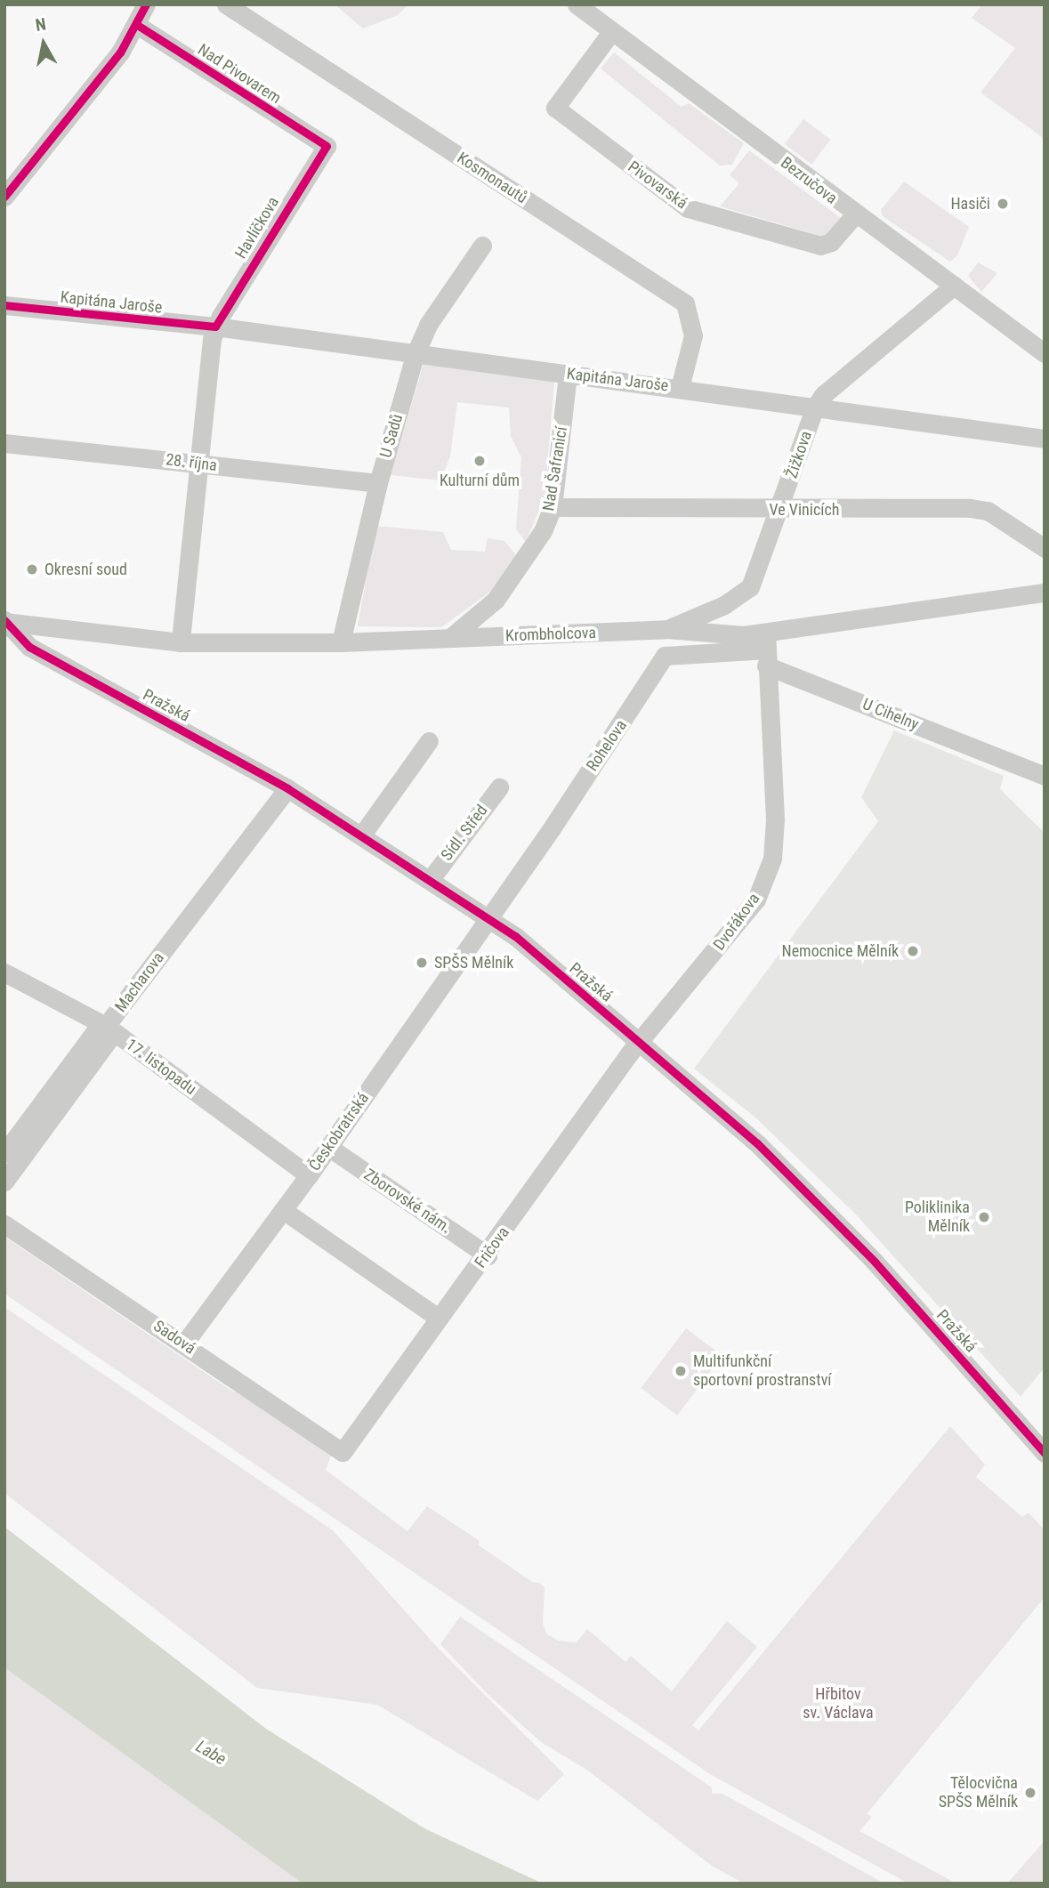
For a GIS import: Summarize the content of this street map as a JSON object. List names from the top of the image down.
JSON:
{
  "streets": {
    "street": [
      "Nad Pivovarem",
      "Kosmonautů",
      "Bezručova",
      "Pivovarská",
      "Havlíčkova",
      "Kapitána Jaroše",
      "U Sadů",
      "Žižkova",
      "28. října",
      "Nad Šafranicí",
      "Ve Vinicích",
      "Krombholcova",
      "Pražská",
      "U Cihelny",
      "Rohelova",
      "Sídl. Střed",
      "Dvořákova",
      "Macharova",
      "17. listopadu",
      "Českobratrská",
      "Zborovské nám.",
      "Fričova",
      "Sadová"
    ]
  },
  "crossings": [
    ["Nad Pivovarem", "Havlíčkova"],
    ["Kosmonautů", "Kapitána Jaroše"],
    ["Bezručova", "Pivovarská"],
    ["Bezručova", "Žižkova"],
    ["Havlíčkova", "Kapitána Jaroše"],
    ["Havlíčkova", "28. října"],
    ["Havlíčkova", "Krombholcova"],
    ["Kapitána Jaroše", "U Sadů"],
    ["Kapitána Jaroše", "Žižkova"],
    ["Kapitána Jaroše", "Nad Šafranicí"],
    ["U Sadů", "28. října"],
    ["U Sadů", "Krombholcova"],
    ["Žižkova", "Ve Vinicích"],
    ["Žižkova", "Krombholcova"],
    ["Nad Šafranicí", "Ve Vinicích"],
    ["Nad Šafranicí", "Krombholcova"],
    ["Krombholcova", "Pražská"],
    ["Krombholcova", "U Cihelny"],
    ["Krombholcova", "Rohelova"],
    ["Krombholcova", "Dvořákova"],
    ["Pražská", "Rohelova"],
    ["Pražská", "Sídl. Střed"],
    ["Pražská", "Dvořákova"],
    ["Pražská", "Macharova"],
    ["Pražská", "Českobratrská"],
    ["Pražská", "Fričova"],
    ["U Cihelny", "Rohelova"],
    ["U Cihelny", "Dvořákova"],
    ["Rohelova", "Dvořákova"],
    ["Rohelova", "Českobratrská"],
    ["Dvořákova", "Fričova"],
    ["Macharova", "17. listopadu"],
    ["17. listopadu", "Českobratrská"],
    ["Českobratrská", "Zborovské nám."],
    ["Českobratrská", "Sadová"],
    ["Zborovské nám.", "Fričova"],
    ["Fričova", "Sadová"]
  ],
  "water": ["Labe"],
  "parks": ["Hřbitov sv. Václava"],
  "places": [
    "Hasiči",
    "Kulturní dům",
    "Okresní soud",
    "Nemocnice Mělník",
    "SPŠS Mělník",
    "Poliklinika Mělník",
    "Multifunkční sportovní prostranství",
    "Tělocvična SPŠS Mělník"
  ],
  "north": "top"
}
